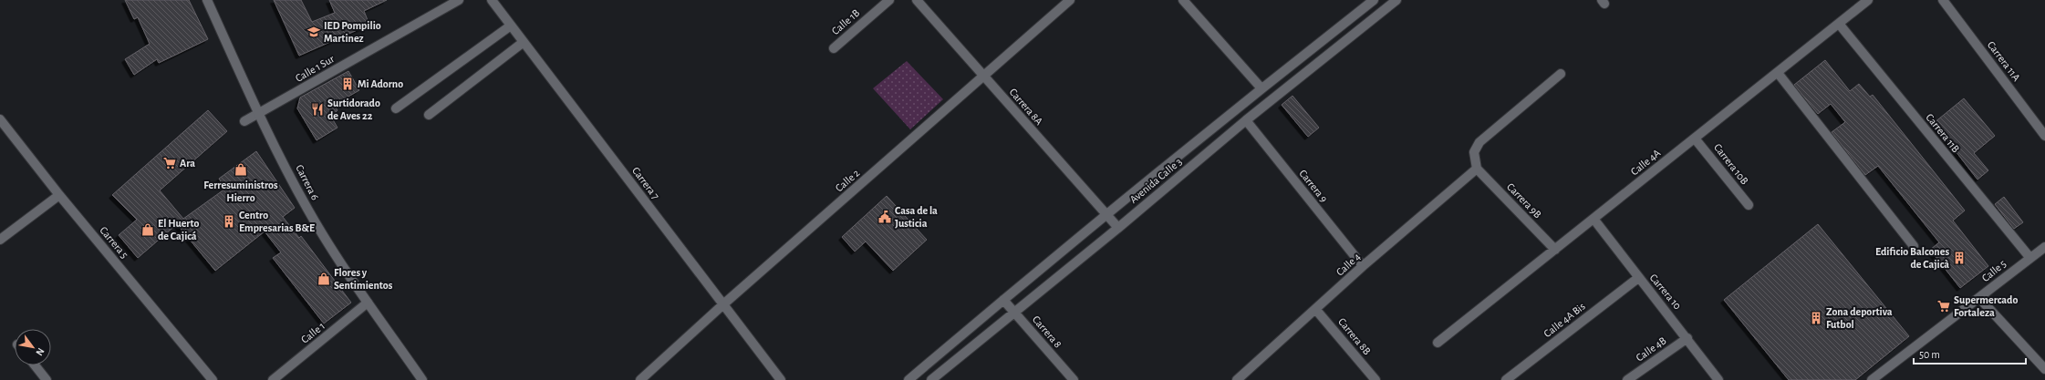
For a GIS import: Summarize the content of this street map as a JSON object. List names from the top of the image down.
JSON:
{
  "streets": {
    "street": [
      "Calle 1B",
      "Carrera 11A",
      "Calle 1 Sur",
      "Carrera 8A",
      "Carrera 11B",
      "Calle 4A",
      "Carrera 10B",
      "Calle 2",
      "Avenida Calle 3",
      "Carrera 6",
      "Carrera 7",
      "Carrera 9",
      "Carrera 9B",
      "Carrera 5",
      "Calle 4",
      "Calle 5",
      "Carrera 10",
      "Calle 4A Bis",
      "Carrera 8",
      "Calle 1",
      "Carrera 8B",
      "Calle 4B"
    ]
  },
  "crossings": [
    ["Calle 1 Sur", "Carrera 6"],
    ["Carrera 8A", "Calle 2"],
    ["Carrera 8A", "Avenida Calle 3"],
    ["Carrera 11B", "Calle 4A"],
    ["Carrera 11B", "Calle 5"],
    ["Calle 4A", "Carrera 10B"],
    ["Calle 4A", "Carrera 9B"],
    ["Calle 4A", "Carrera 10"],
    ["Calle 2", "Carrera 7"],
    ["Avenida Calle 3", "Carrera 9"],
    ["Avenida Calle 3", "Carrera 8"],
    ["Carrera 6", "Calle 1"],
    ["Carrera 9", "Calle 4"],
    ["Carrera 9B", "Calle 4"],
    ["Calle 4", "Carrera 8B"],
    ["Carrera 10", "Calle 4A Bis"],
    ["Carrera 10", "Calle 4B"]
  ],
  "places": {
    "school or university": ["IED Pompilio Martinez"],
    "building": [
      "Mi Adorno",
      "Centro Empresarias B&E",
      "Edificio Balcones de Cajicà",
      "Zona deportiva Futbol"
    ],
    "restaurant": ["Surtidorado de Aves 22"],
    "supermarket": ["Ara", "Supermercado Fortaleza"],
    "shop": ["Ferresuministros Hierro", "El Huerto de Cajicá", "Flores y Sentimientos"],
    "public building": ["Casa de la Justicia"]
  },
  "scale_bar": "50 m",
  "north": "bottom right"
}
